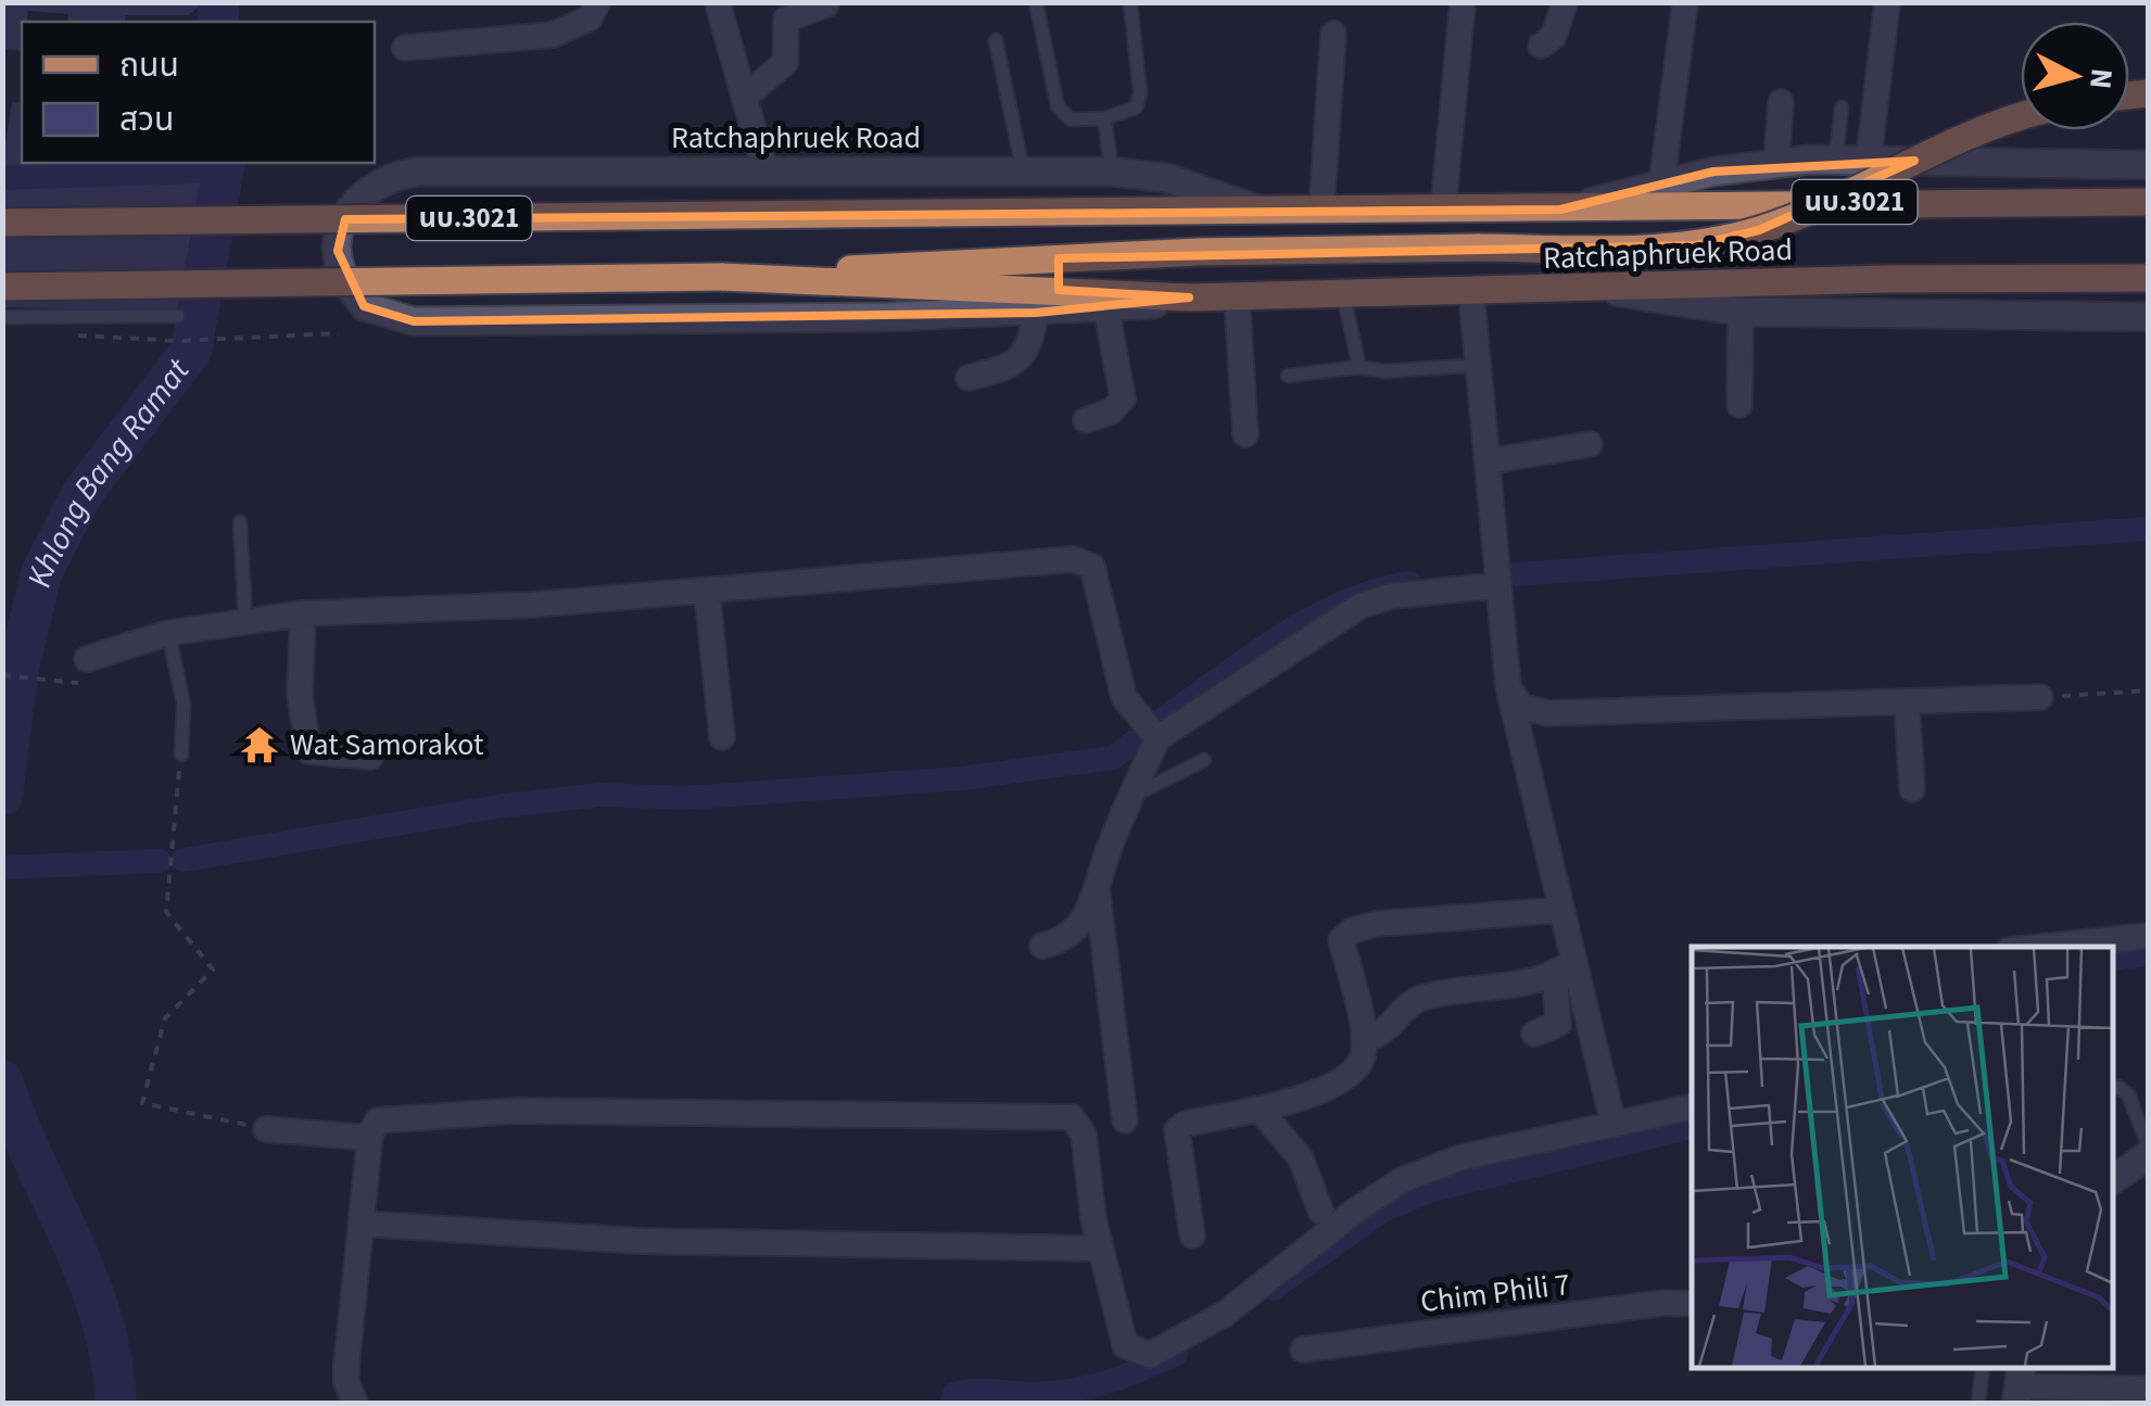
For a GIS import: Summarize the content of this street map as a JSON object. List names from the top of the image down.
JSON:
{
  "streets": {
    "main road": ["Ratchaphruek Road", "นบ.3021"],
    "street": ["Chim Phili 7"]
  },
  "water": ["Khlong Bang Ramat"],
  "places": {
    "temple": ["Wat Samorakot"]
  },
  "legend": ["ถนน", "สวน"],
  "north": "right"
}
